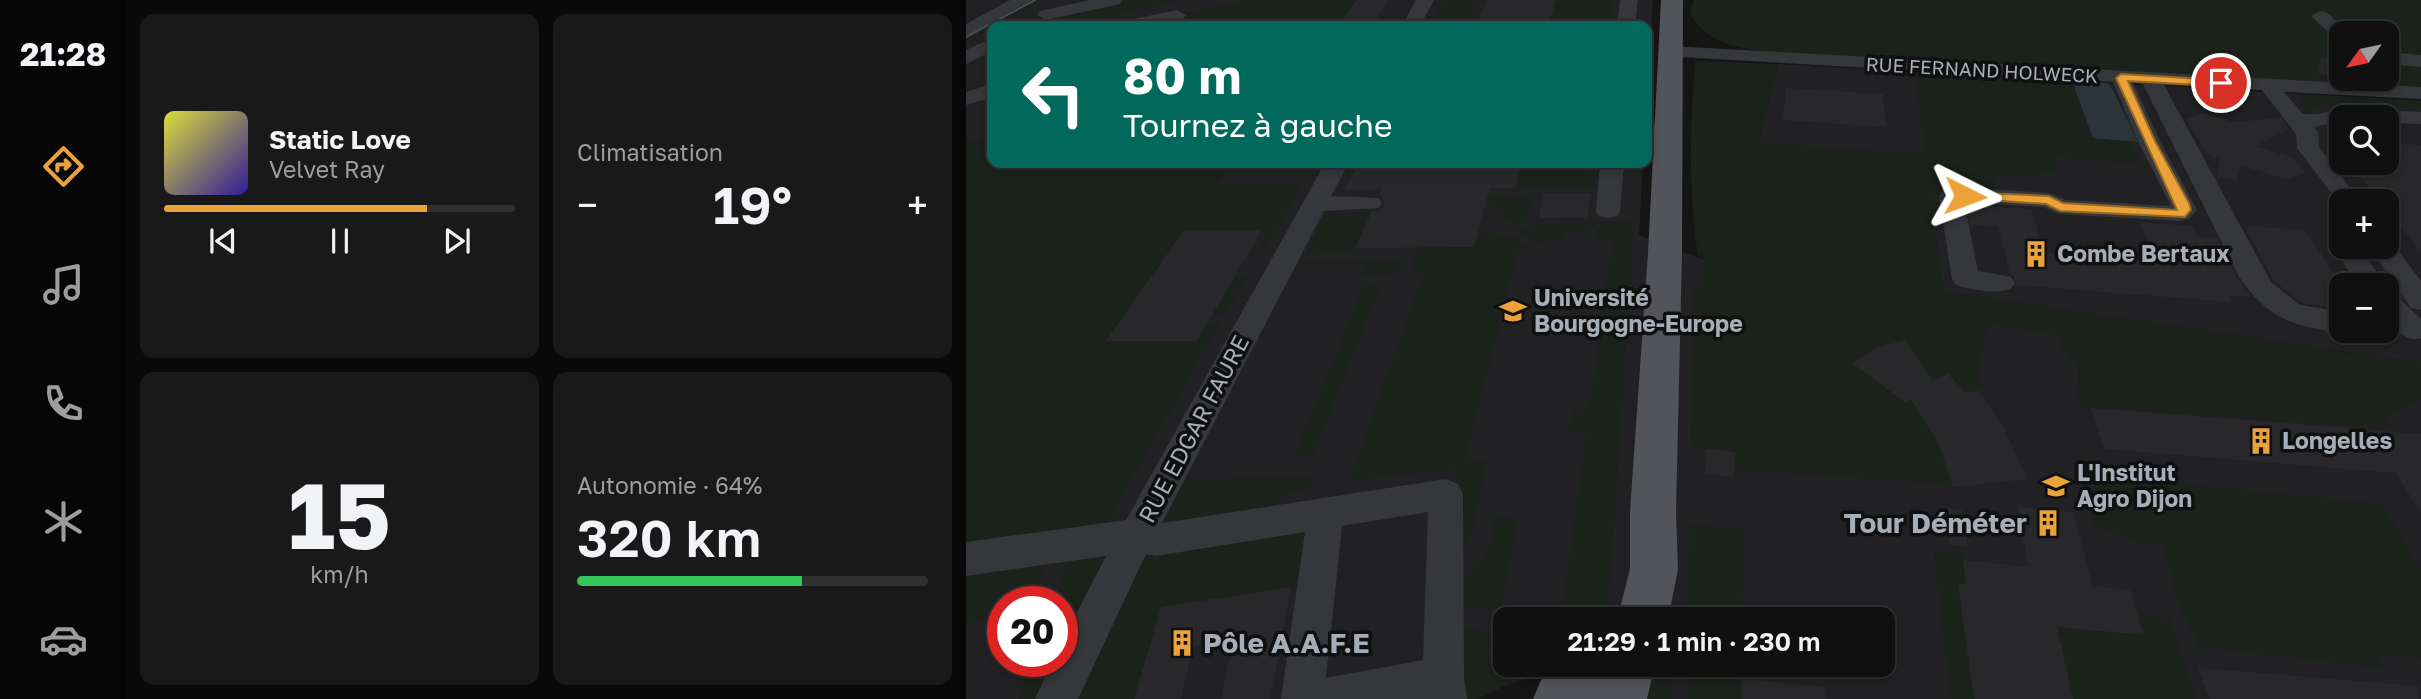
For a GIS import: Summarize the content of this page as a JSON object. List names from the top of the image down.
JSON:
{
  "streets": {
    "street": ["RUE FERNAND HOLWECK", "RUE EDGAR FAURE"]
  },
  "places": {
    "building": [
      "Combe Bertaux",
      "Longelles",
      "Tour Déméter",
      "Pôle A.A.F.E"
    ],
    "school or university": ["Université Bourgogne-Europe", "L'Institut Agro Dijon"]
  },
  "north": "bottom left",
  "page": {
    "tabs": "21:28",
    "tile": [
      "Climatisation",
      ["15", "km/h"],
      ["Autonomie · 64%", "320 km"]
    ],
    "map_buttons": ["+", "−"],
    "turn": ["80 m", "Tournez à gauche"],
    "song": ["Static Love", "Velvet Ray"],
    "heat": ["−", "19°", "+"],
    "limit": "20",
    "trip": "21:29 · 1 min · 230 m"
  }
}
